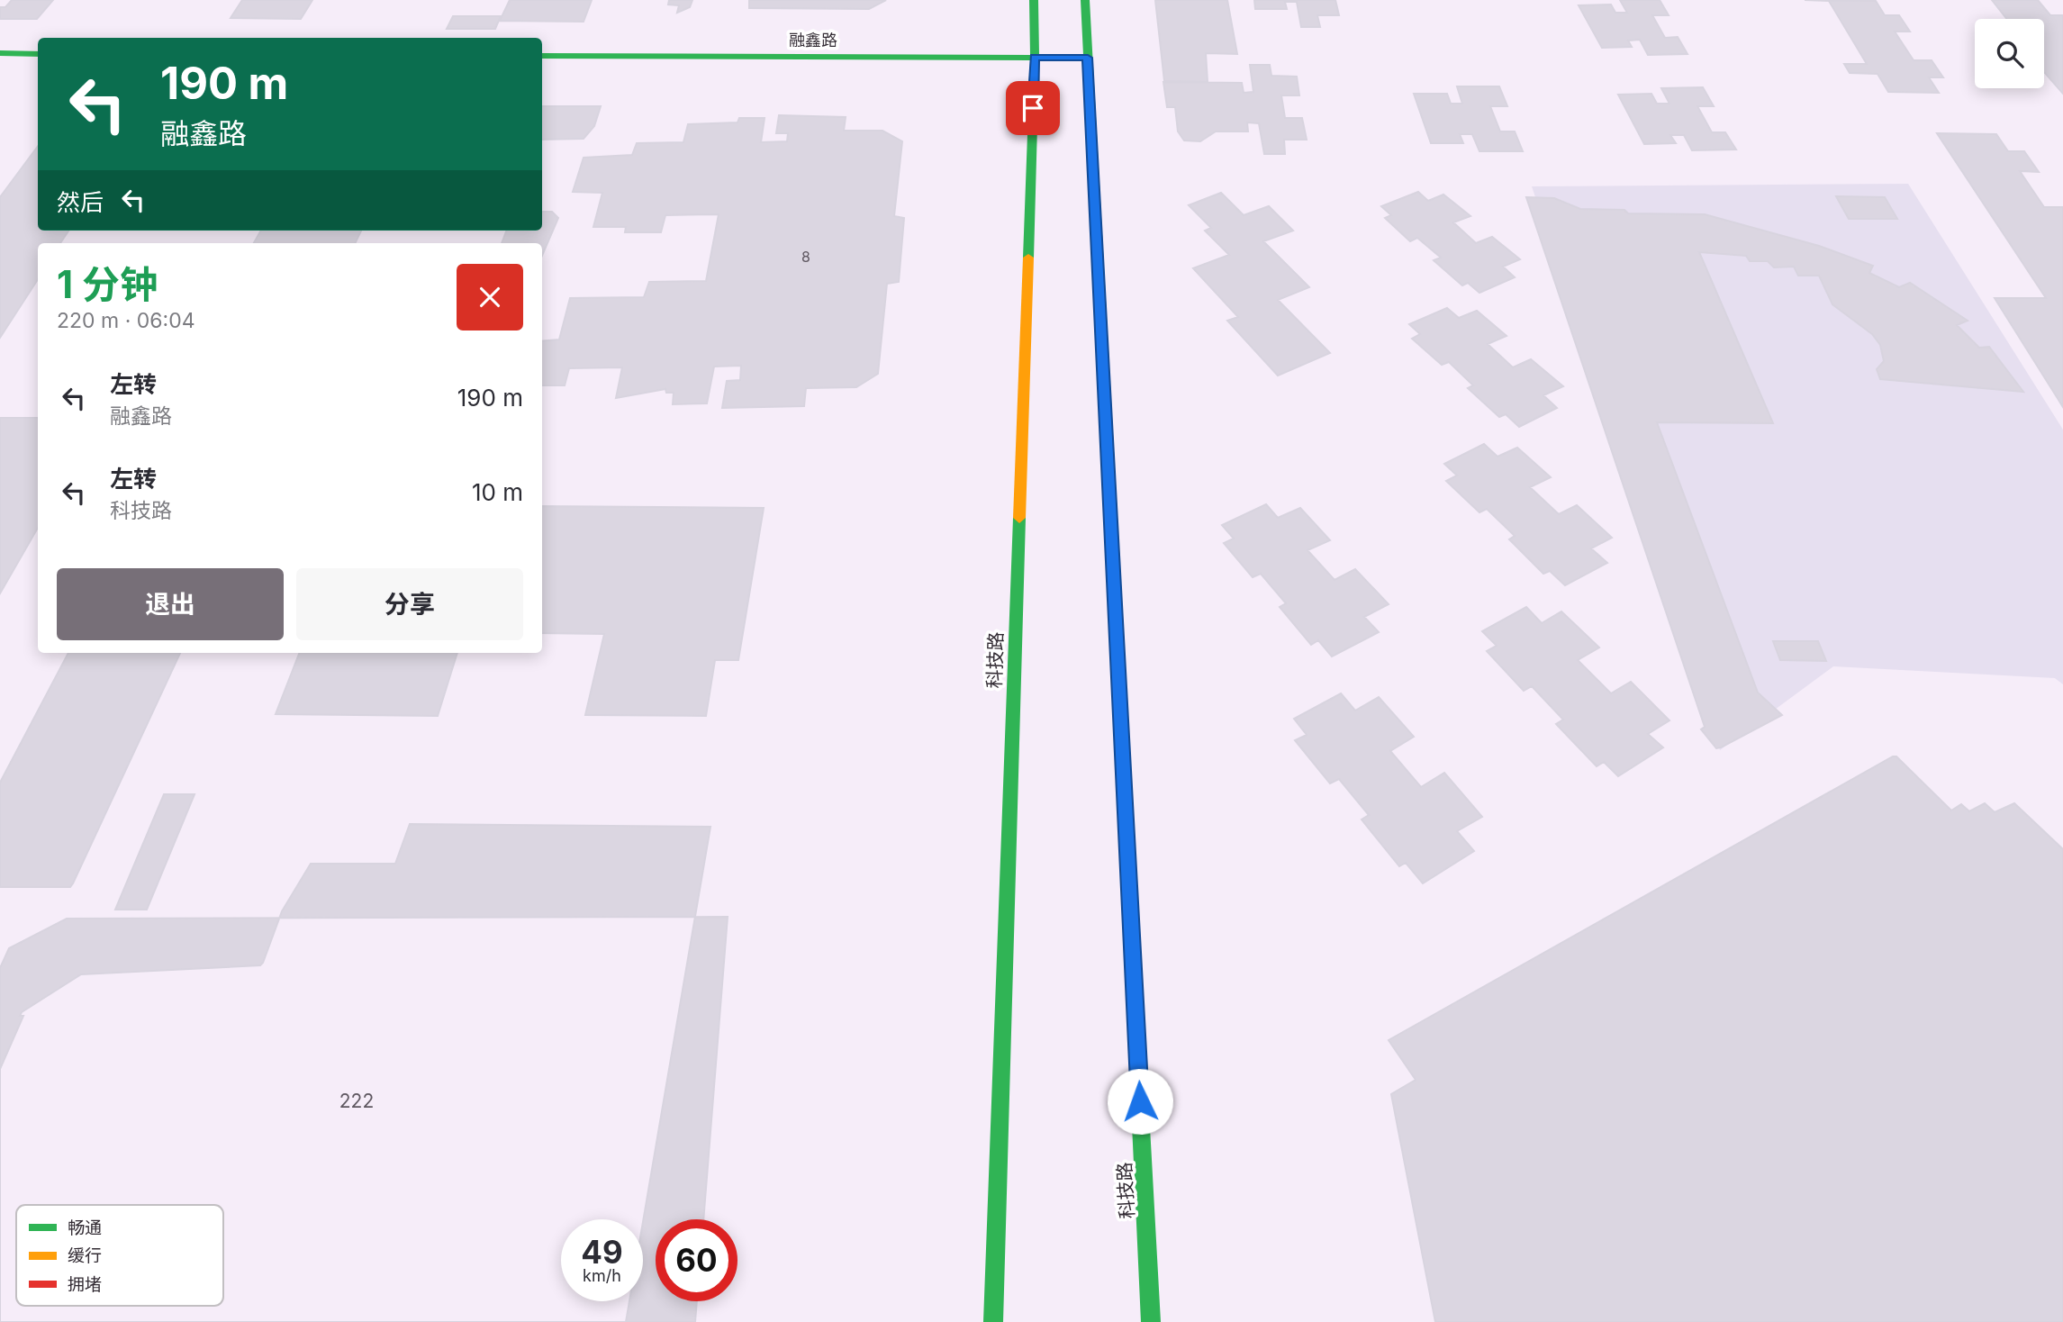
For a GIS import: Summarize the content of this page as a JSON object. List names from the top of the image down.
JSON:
{
  "streets": {
    "main road": ["融鑫路", "科技路"]
  },
  "crossings": [
    ["融鑫路", "科技路"]
  ],
  "house_numbers": ["8", "222"],
  "legend": ["畅通", "缓行", "拥堵"],
  "page": {
    "turn": ["190 m", "融鑫路"],
    "then": "然后",
    "heading": ["1 分钟", "220 m · 06:04"],
    "list": [
      {
        "name": "左转",
        "note": "融鑫路",
        "value": "190 m"
      },
      {
        "name": "左转",
        "note": "科技路",
        "value": "10 m"
      }
    ],
    "buttons": ["退出", "分享"],
    "speed": "49 km/h",
    "limit": "60"
  }
}
